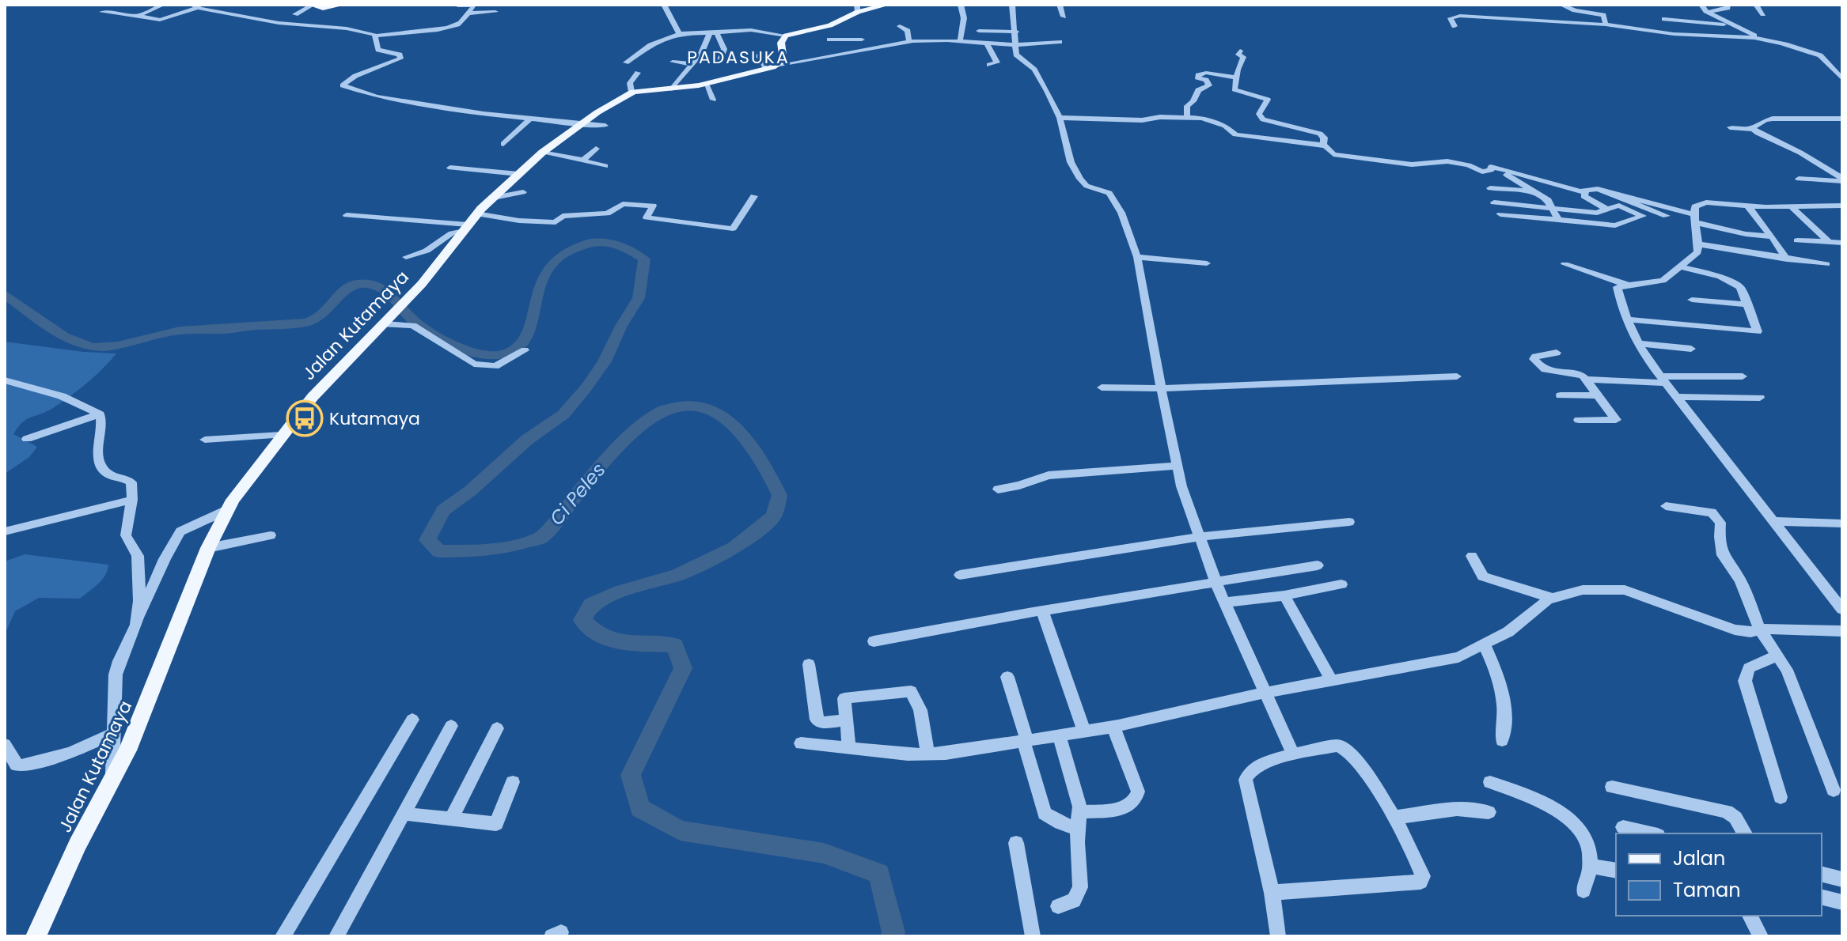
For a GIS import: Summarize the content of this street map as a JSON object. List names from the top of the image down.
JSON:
{
  "streets": {
    "main road": ["Jalan Kutamaya"]
  },
  "districts": ["PADASUKA"],
  "water": ["Ci Peles"],
  "places": {
    "bus stop": ["Kutamaya"]
  },
  "legend": ["Jalan", "Taman"]
}
